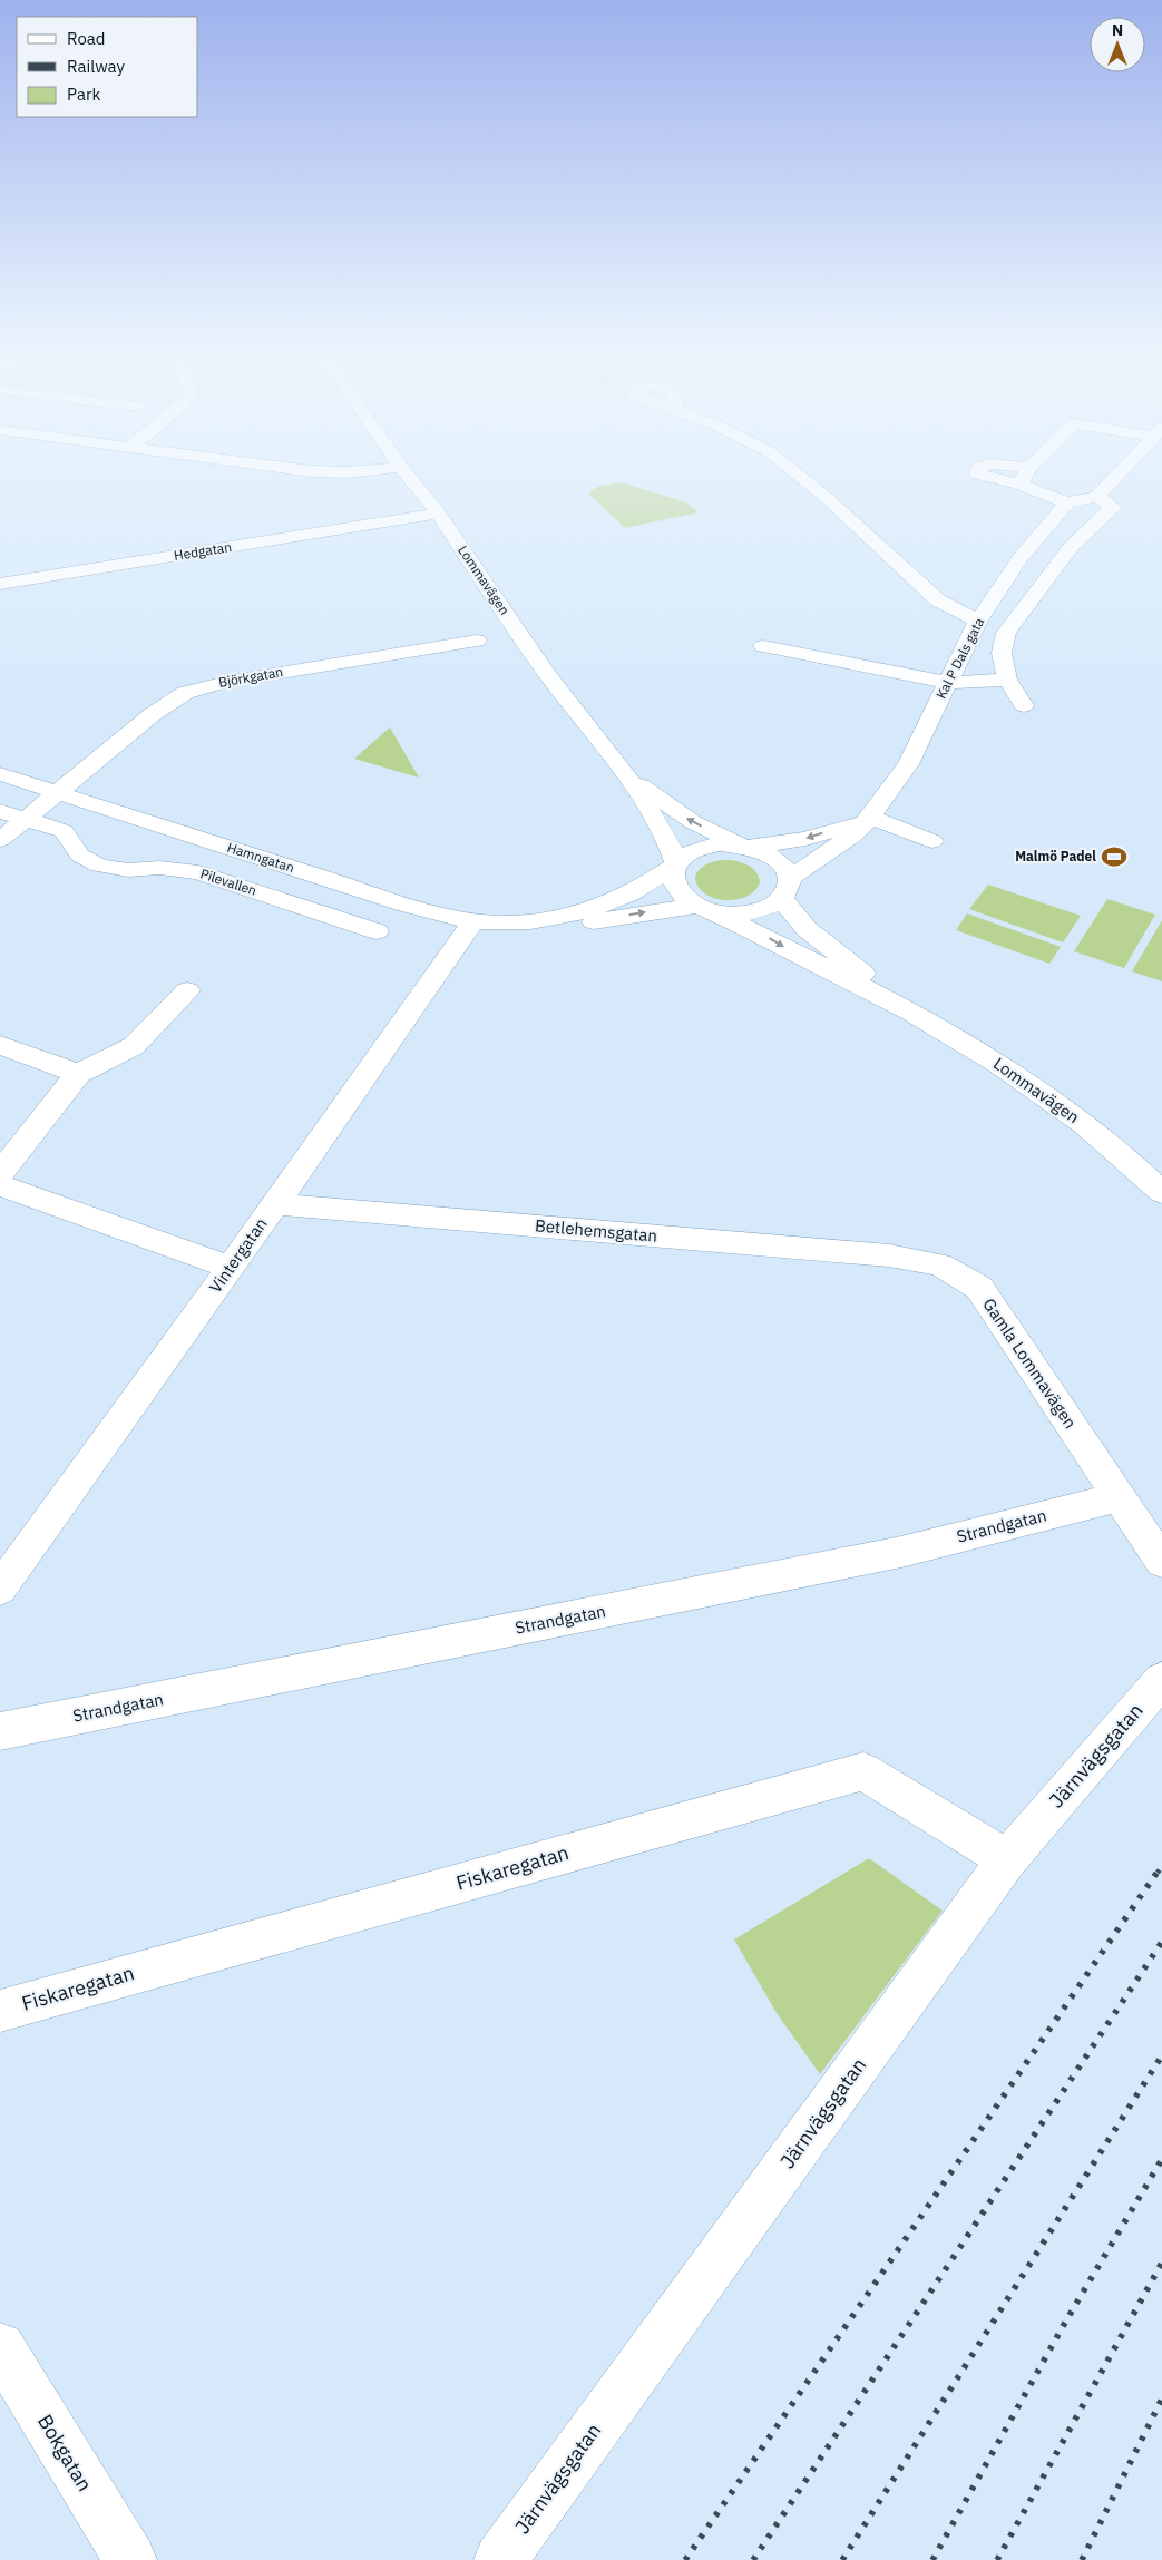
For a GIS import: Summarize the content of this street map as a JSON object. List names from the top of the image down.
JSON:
{
  "streets": {
    "street": [
      "Hedgatan",
      "Lommavägen",
      "Kal P Dals gata",
      "Björkgatan",
      "Hamngatan",
      "Pilevallen",
      "Betlehemsgatan",
      "Vintergatan",
      "Gamla Lommavägen",
      "Strandgatan",
      "Järnvägsgatan",
      "Fiskaregatan",
      "Bokgatan"
    ]
  },
  "crossings": [
    ["Hedgatan", "Lommavägen"],
    ["Lommavägen", "Kal P Dals gata"],
    ["Lommavägen", "Hamngatan"],
    ["Kal P Dals gata", "Hamngatan"],
    ["Björkgatan", "Hamngatan"],
    ["Hamngatan", "Vintergatan"],
    ["Betlehemsgatan", "Vintergatan"],
    ["Betlehemsgatan", "Gamla Lommavägen"],
    ["Gamla Lommavägen", "Strandgatan"],
    ["Järnvägsgatan", "Fiskaregatan"]
  ],
  "places": {
    "sports": ["Malmö Padel"]
  },
  "legend": ["Road", "Railway", "Park"],
  "north": "top"
}
